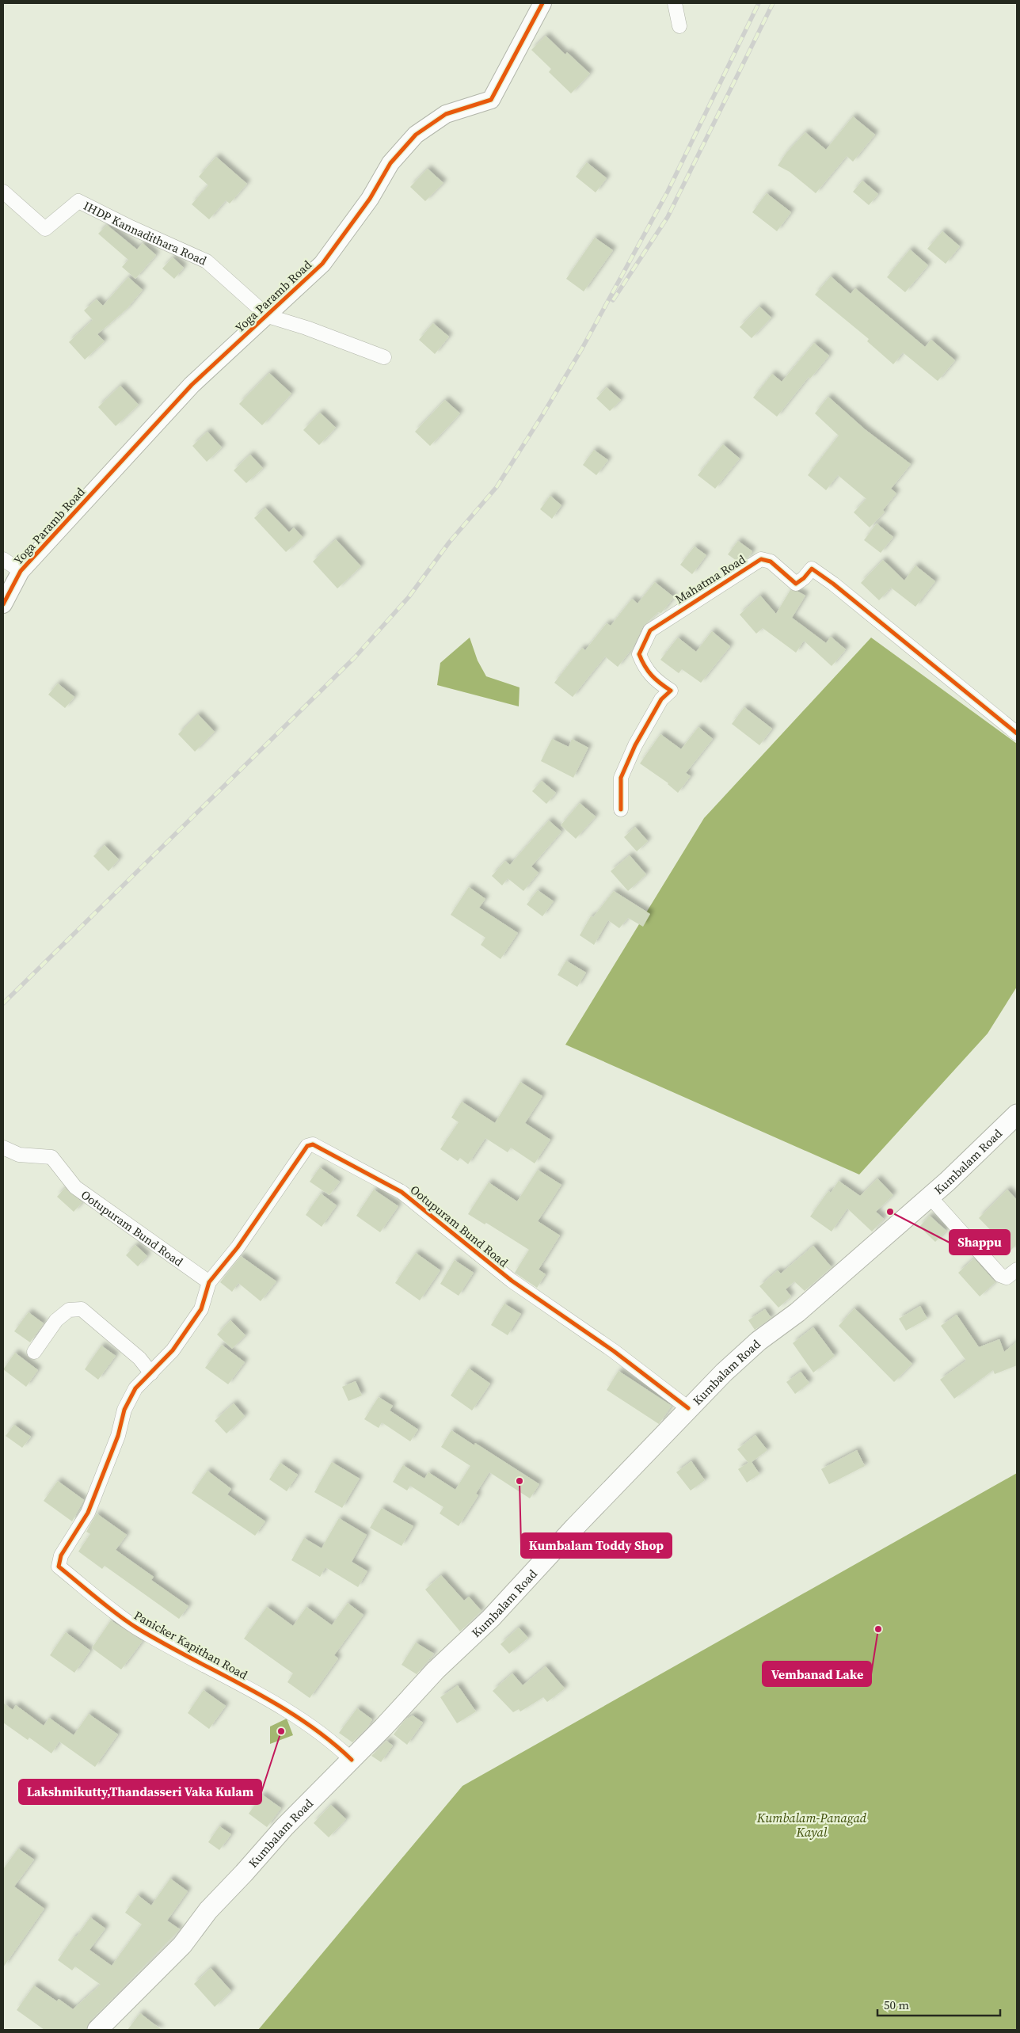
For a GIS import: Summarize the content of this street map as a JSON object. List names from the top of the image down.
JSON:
{
  "streets": {
    "main road": ["Kumbalam Road"],
    "street": [
      "IHDP Kannadithara Road",
      "Yoga Paramb Road",
      "Mahatma Road",
      "Ootupuram Bund Road",
      "Panicker Kapithan Road"
    ]
  },
  "crossings": [
    ["IHDP Kannadithara Road", "Yoga Paramb Road"],
    ["Kumbalam Road", "Ootupuram Bund Road"],
    ["Kumbalam Road", "Panicker Kapithan Road"],
    ["Ootupuram Bund Road", "Panicker Kapithan Road"]
  ],
  "water": ["Kumbalam-Panagad Kayal"],
  "places": [
    "Shappu",
    "Kumbalam Toddy Shop",
    "Vembanad Lake",
    "Lakshmikutty,Thandasseri Vaka Kulam"
  ],
  "scale_bar": "50 m"
}
